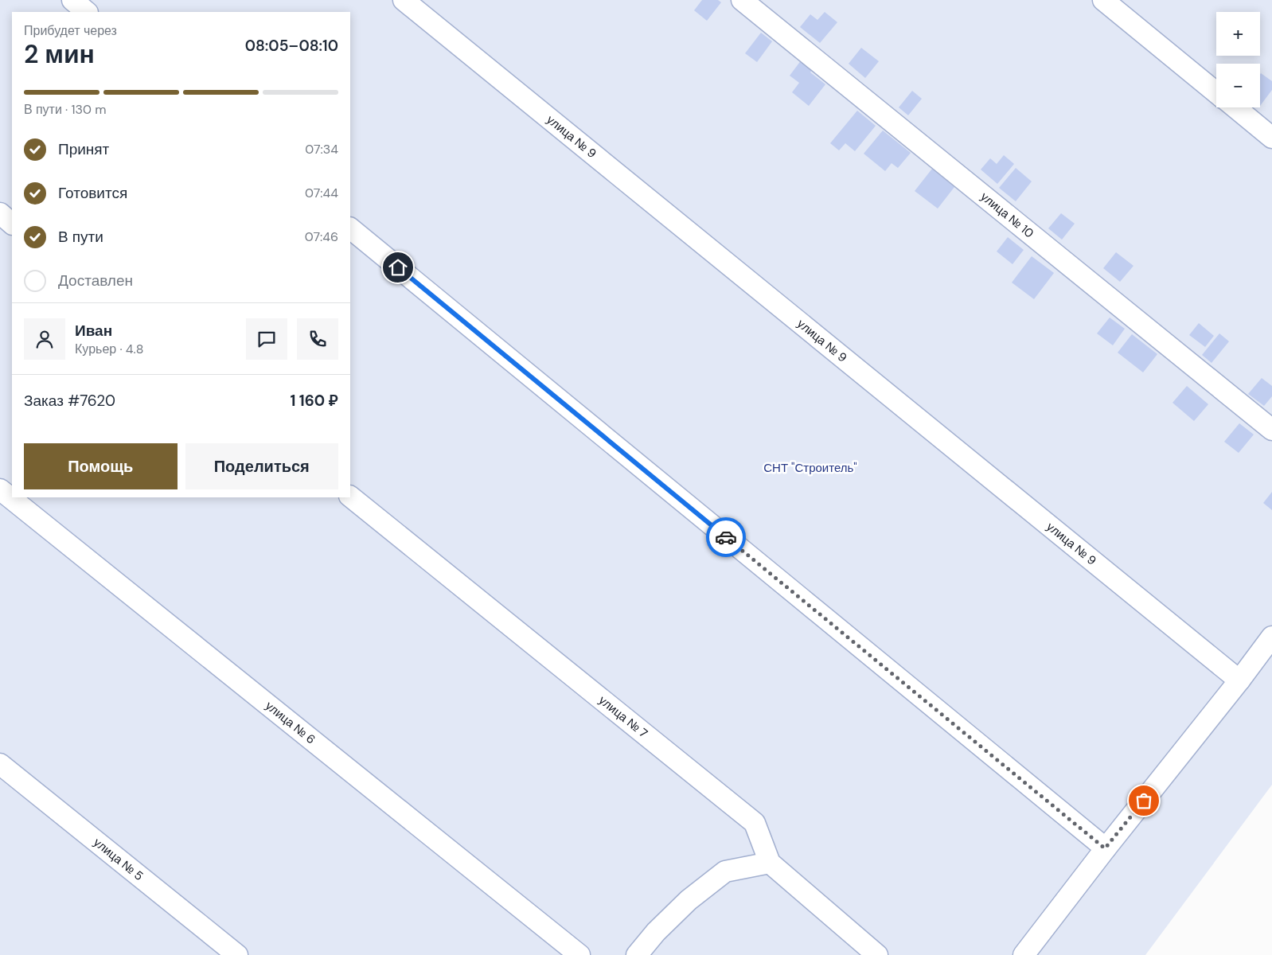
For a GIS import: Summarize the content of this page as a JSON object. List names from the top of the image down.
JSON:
{
  "streets": {
    "street": [
      "улица № 9",
      "улица № 10",
      "улица № 7",
      "улица № 6",
      "улица № 5"
    ]
  },
  "parks": ["СНТ \"Строитель\""],
  "page": {
    "map_buttons": ["+", "−"],
    "heading": ["2 мин", "Прибудет через", "08:05–08:10"],
    "panel": [
      "Иван",
      "Курьер · 4.8",
      "Заказ #7620",
      "1 160 ₽"
    ],
    "bar": "В пути · 130 m",
    "list": [
      ["Принят", "07:34"],
      ["Готовится", "07:44"],
      ["В пути", "07:46"],
      "Доставлен"
    ],
    "buttons": ["Помощь", "Поделиться"]
  }
}
